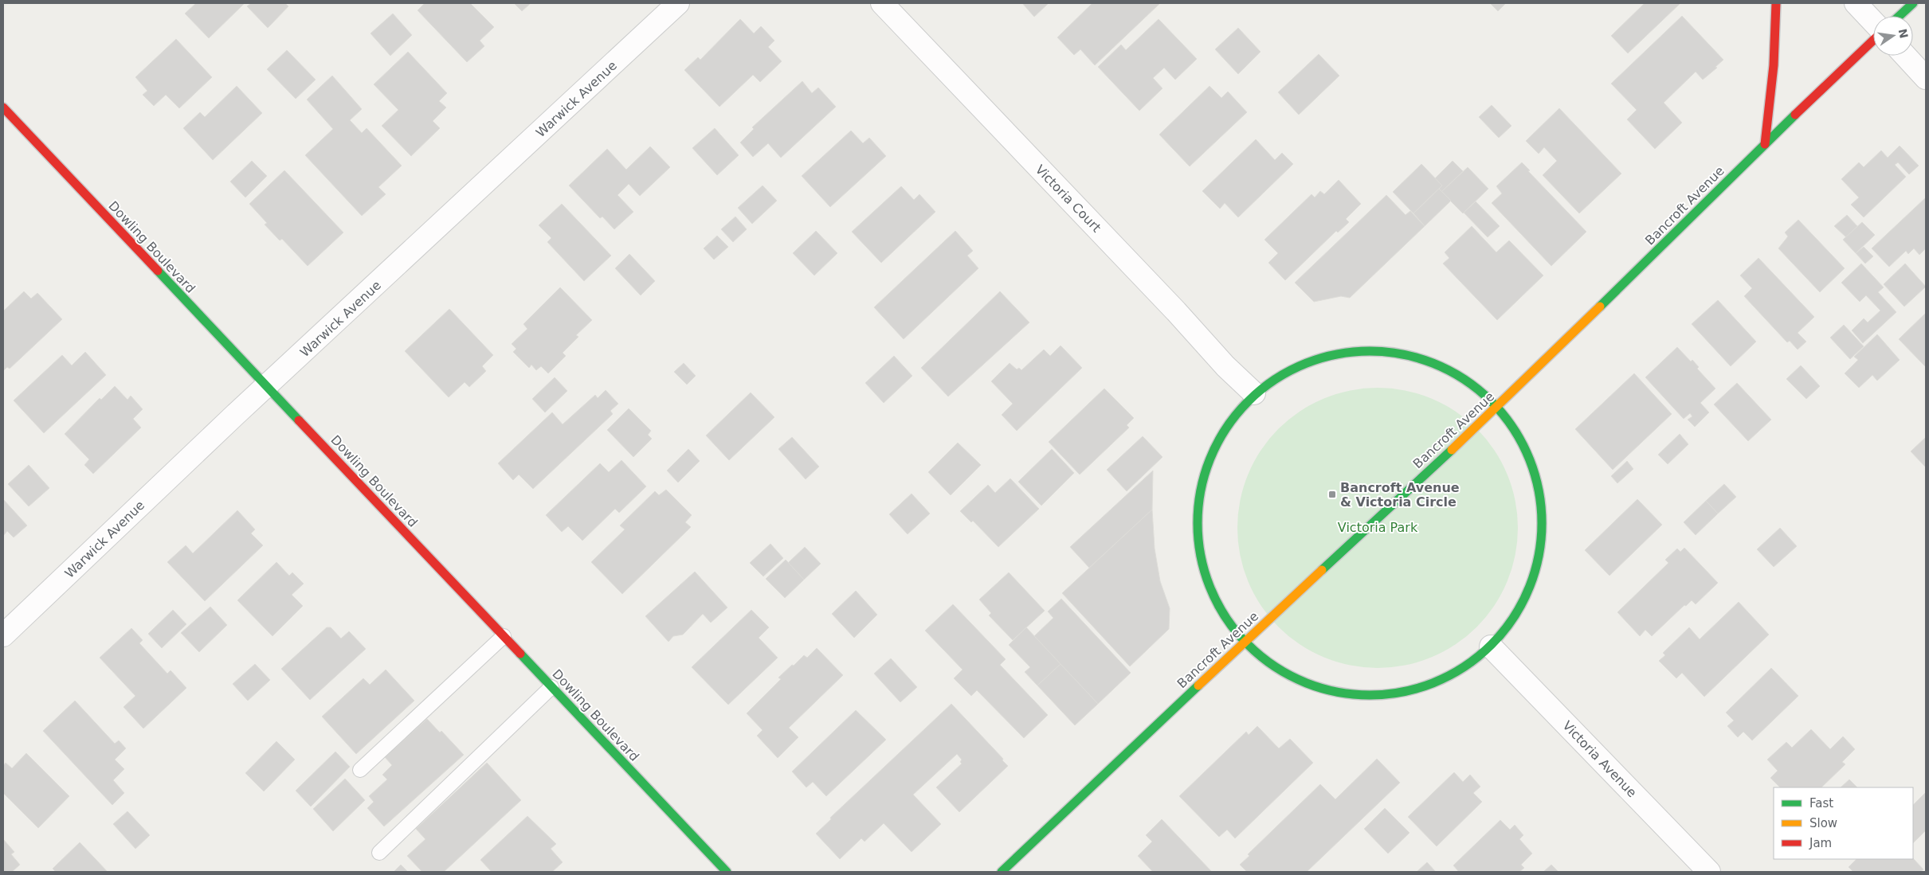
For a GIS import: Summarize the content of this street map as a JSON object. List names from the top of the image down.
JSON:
{
  "streets": {
    "street": [
      "Warwick Avenue",
      "Victoria Court",
      "Bancroft Avenue",
      "Dowling Boulevard",
      "Victoria Avenue"
    ]
  },
  "crossings": [
    ["Warwick Avenue", "Dowling Boulevard"]
  ],
  "parks": ["Victoria Park"],
  "places": {
    "transit": ["Bancroft Avenue & Victoria Circle"]
  },
  "legend": ["Fast", "Slow", "Jam"],
  "north": "right"
}
